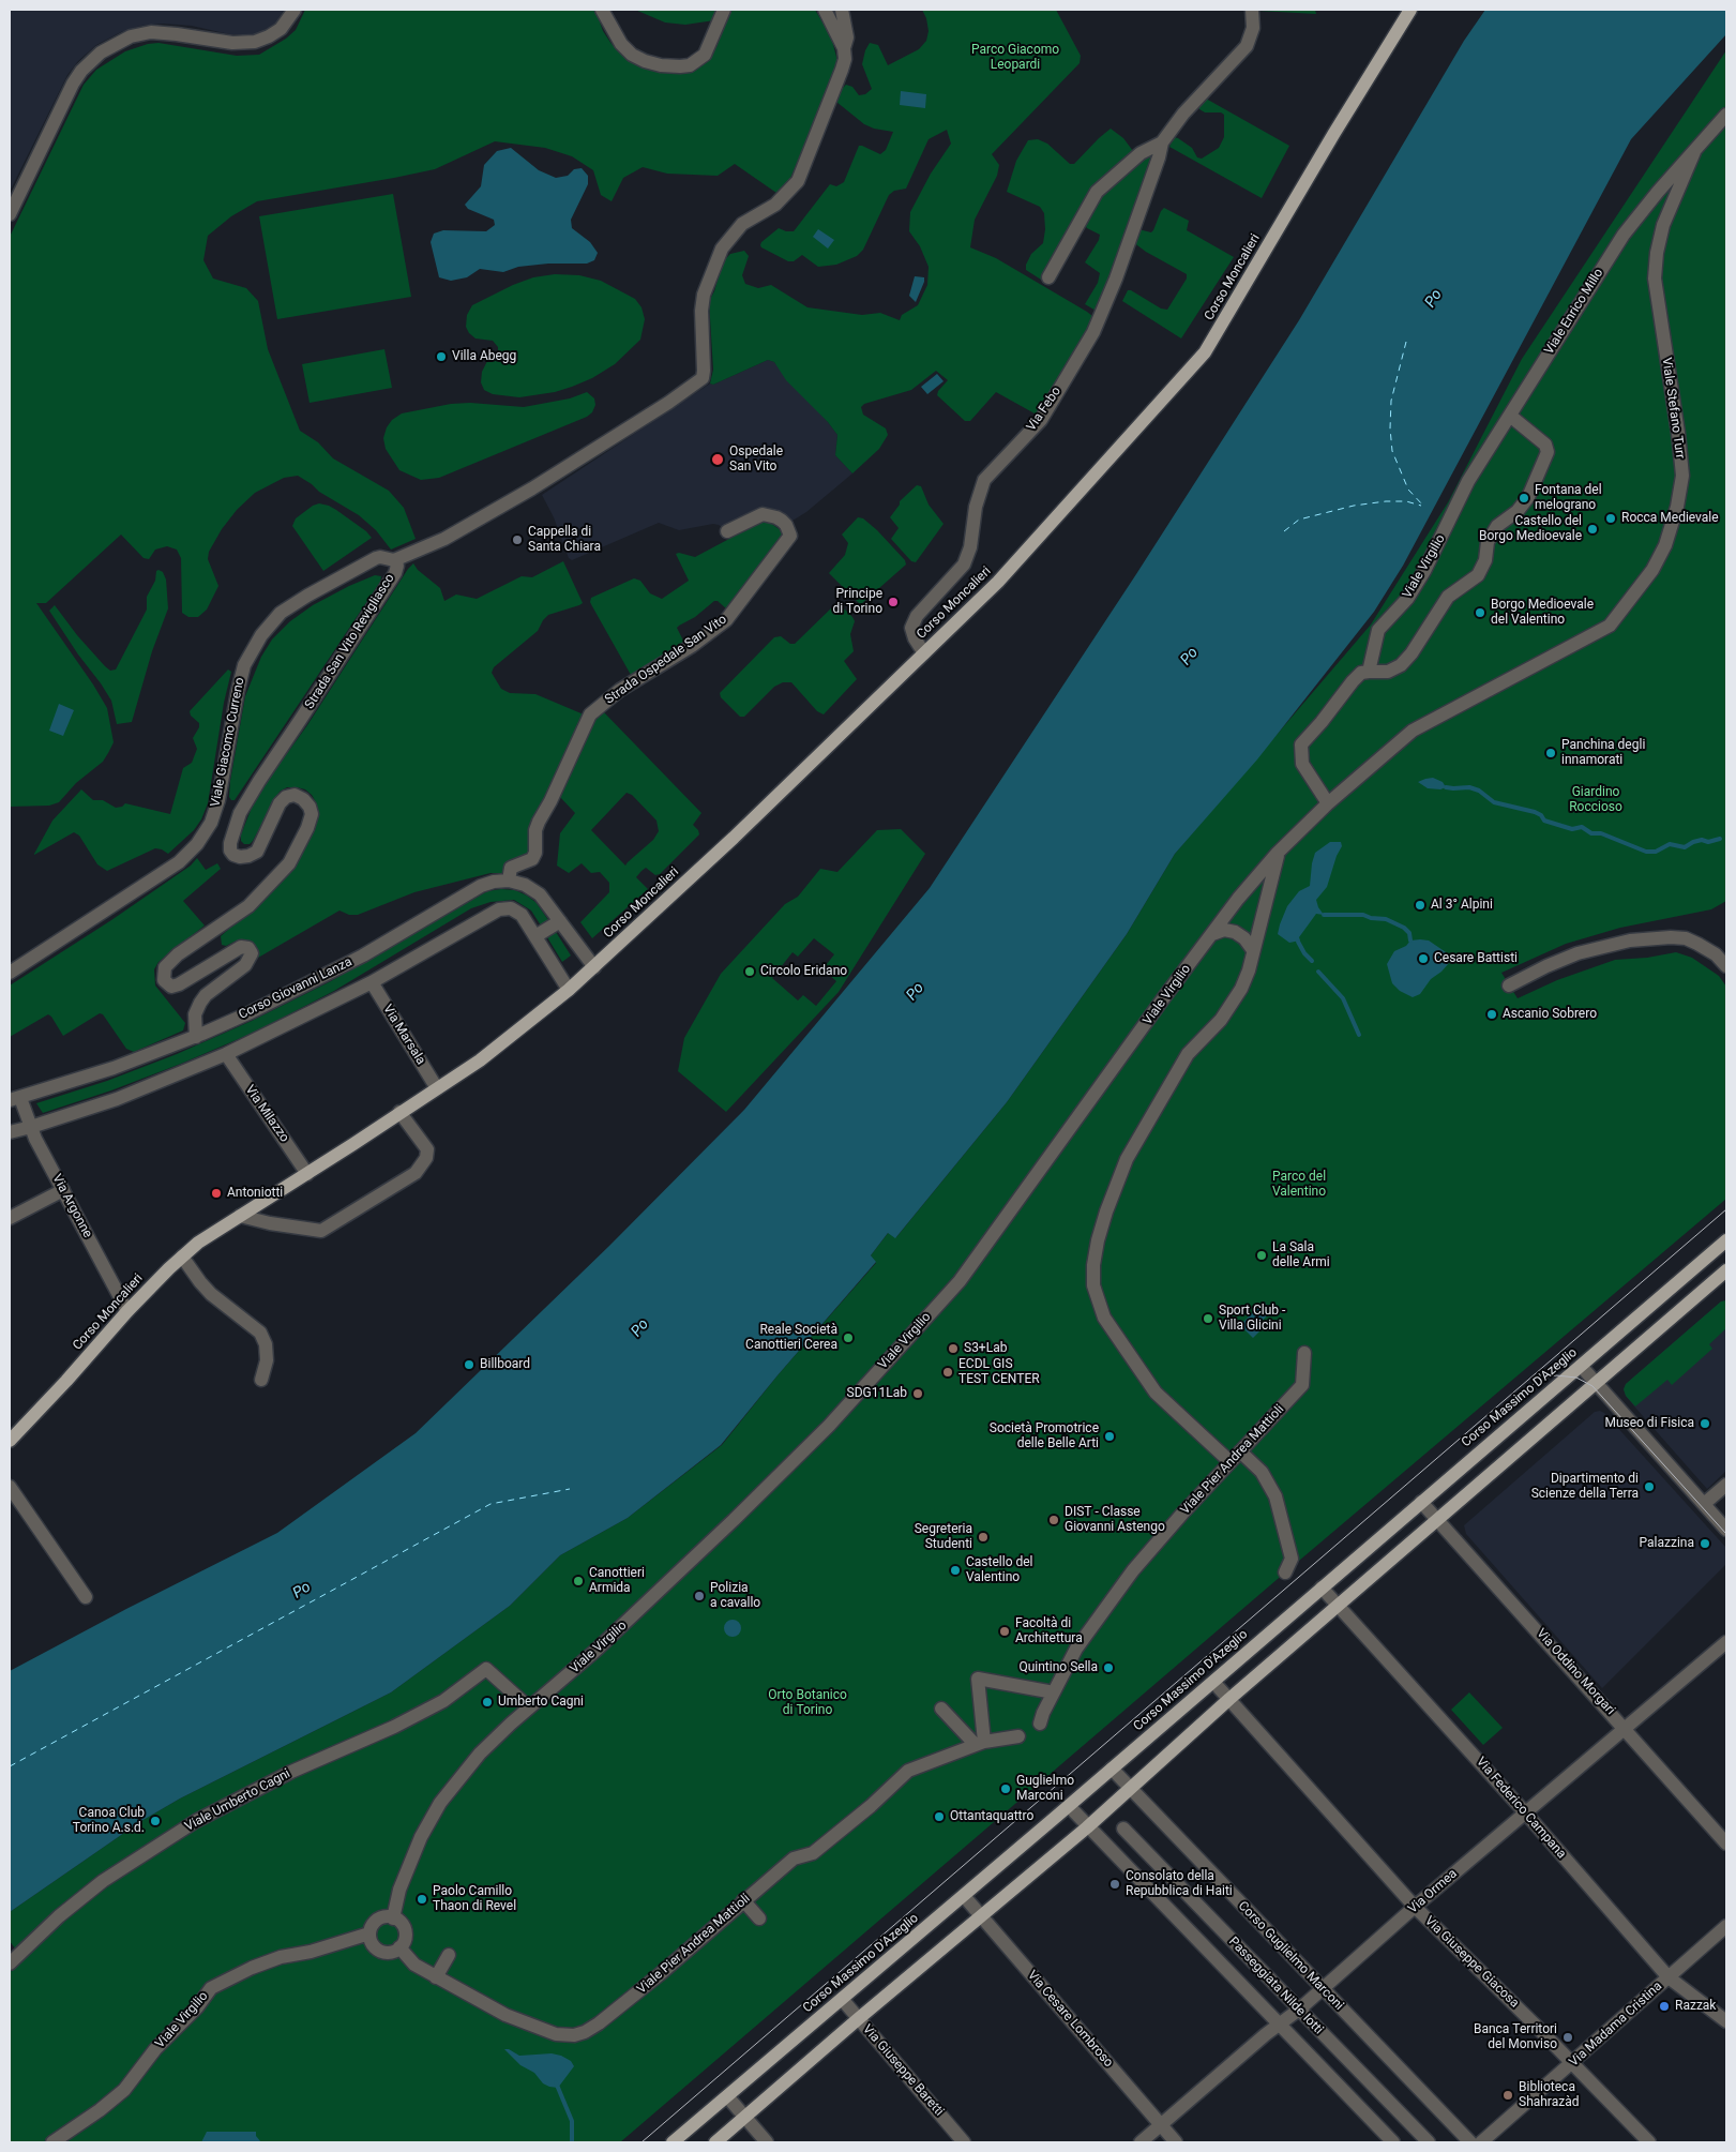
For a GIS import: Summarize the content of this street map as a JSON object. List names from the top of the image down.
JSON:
{
  "streets": {
    "main road": ["Corso Moncalieri", "Corso Massimo D'Azeglio"],
    "street": [
      "Viale Enrico Millo",
      "Viale Stefano Turr",
      "Via Febo",
      "Viale Virgilio",
      "Strada San Vito Revigliasco",
      "Strada Ospedale San Vito",
      "Viale Giacomo Curreno",
      "Corso Giovanni Lanza",
      "Via Marsala",
      "Via Milazzo",
      "Via Argonne",
      "Viale Pier Andrea Mattioli",
      "Via Oddino Morgari",
      "Viale Umberto Cagni",
      "Via Federico Campana",
      "Via Ormea",
      "Corso Guglielmo Marconi",
      "Via Giuseppe Giacosa",
      "Passeggiata Nilde Iotti",
      "Via Cesare Lombroso",
      "Via Madama Cristina",
      "Via Giuseppe Baretti"
    ]
  },
  "crossings": [
    ["Corso Moncalieri", "Via Febo"],
    ["Corso Moncalieri", "Corso Giovanni Lanza"],
    ["Corso Moncalieri", "Via Marsala"],
    ["Corso Moncalieri", "Via Milazzo"],
    ["Corso Moncalieri", "Via Argonne"],
    ["Viale Enrico Millo", "Viale Stefano Turr"],
    ["Viale Enrico Millo", "Viale Virgilio"],
    ["Viale Stefano Turr", "Viale Virgilio"],
    ["Viale Virgilio", "Viale Pier Andrea Mattioli"],
    ["Viale Virgilio", "Viale Umberto Cagni"],
    ["Strada San Vito Revigliasco", "Viale Giacomo Curreno"],
    ["Strada San Vito Revigliasco", "Corso Giovanni Lanza"],
    ["Strada Ospedale San Vito", "Corso Giovanni Lanza"],
    ["Corso Giovanni Lanza", "Via Marsala"],
    ["Corso Giovanni Lanza", "Via Milazzo"],
    ["Corso Giovanni Lanza", "Via Argonne"],
    ["Corso Massimo D'Azeglio", "Via Oddino Morgari"],
    ["Corso Massimo D'Azeglio", "Via Federico Campana"],
    ["Corso Massimo D'Azeglio", "Corso Guglielmo Marconi"],
    ["Corso Massimo D'Azeglio", "Via Giuseppe Giacosa"],
    ["Corso Massimo D'Azeglio", "Via Cesare Lombroso"],
    ["Corso Massimo D'Azeglio", "Via Giuseppe Baretti"],
    ["Via Oddino Morgari", "Via Ormea"],
    ["Via Federico Campana", "Via Ormea"],
    ["Via Federico Campana", "Via Madama Cristina"],
    ["Via Ormea", "Corso Guglielmo Marconi"],
    ["Via Ormea", "Via Giuseppe Giacosa"],
    ["Via Ormea", "Passeggiata Nilde Iotti"],
    ["Via Ormea", "Via Cesare Lombroso"],
    ["Via Giuseppe Giacosa", "Via Madama Cristina"]
  ],
  "water": ["Po"],
  "parks": [
    "Parco Giacomo Leopardi",
    "Giardino Roccioso",
    "Parco del Valentino",
    "Orto Botanico di Torino"
  ],
  "places": [
    "Villa Abegg",
    "Ospedale San Vito",
    "Fontana del melograno",
    "Rocca Medievale",
    "Castello del Borgo Medioevale",
    "Cappella di Santa Chiara",
    "Principe di Torino",
    "Borgo Medioevale del Valentino",
    "Panchina degli innamorati",
    "Al 3° Alpini",
    "Cesare Battisti",
    "Circolo Eridano",
    "Ascanio Sobrero",
    "Antoniotti",
    "La Sala delle Armi",
    "Sport Club - Villa Glicini",
    "Reale Società Canottieri Cerea",
    "S3+Lab",
    "Billboard",
    "ECDL GIS TEST CENTER",
    "SDG11Lab",
    "Museo di Fisica",
    "Società Promotrice delle Belle Arti",
    "Dipartimento di Scienze della Terra",
    "DIST - Classe Giovanni Astengo",
    "Segreteria Studenti",
    "Palazzina",
    "Castello del Valentino",
    "Canottieri Armida",
    "Polizia a cavallo",
    "Facoltà di Architettura",
    "Quintino Sella",
    "Umberto Cagni",
    "Guglielmo Marconi",
    "Ottantaquattro",
    "Canoa Club Torino A.s.d.",
    "Consolato della Repubblica di Haiti",
    "Paolo Camillo Thaon di Revel",
    "Razzak",
    "Banca Territori del Monviso",
    "Biblioteca Shahrazàd"
  ]
}
